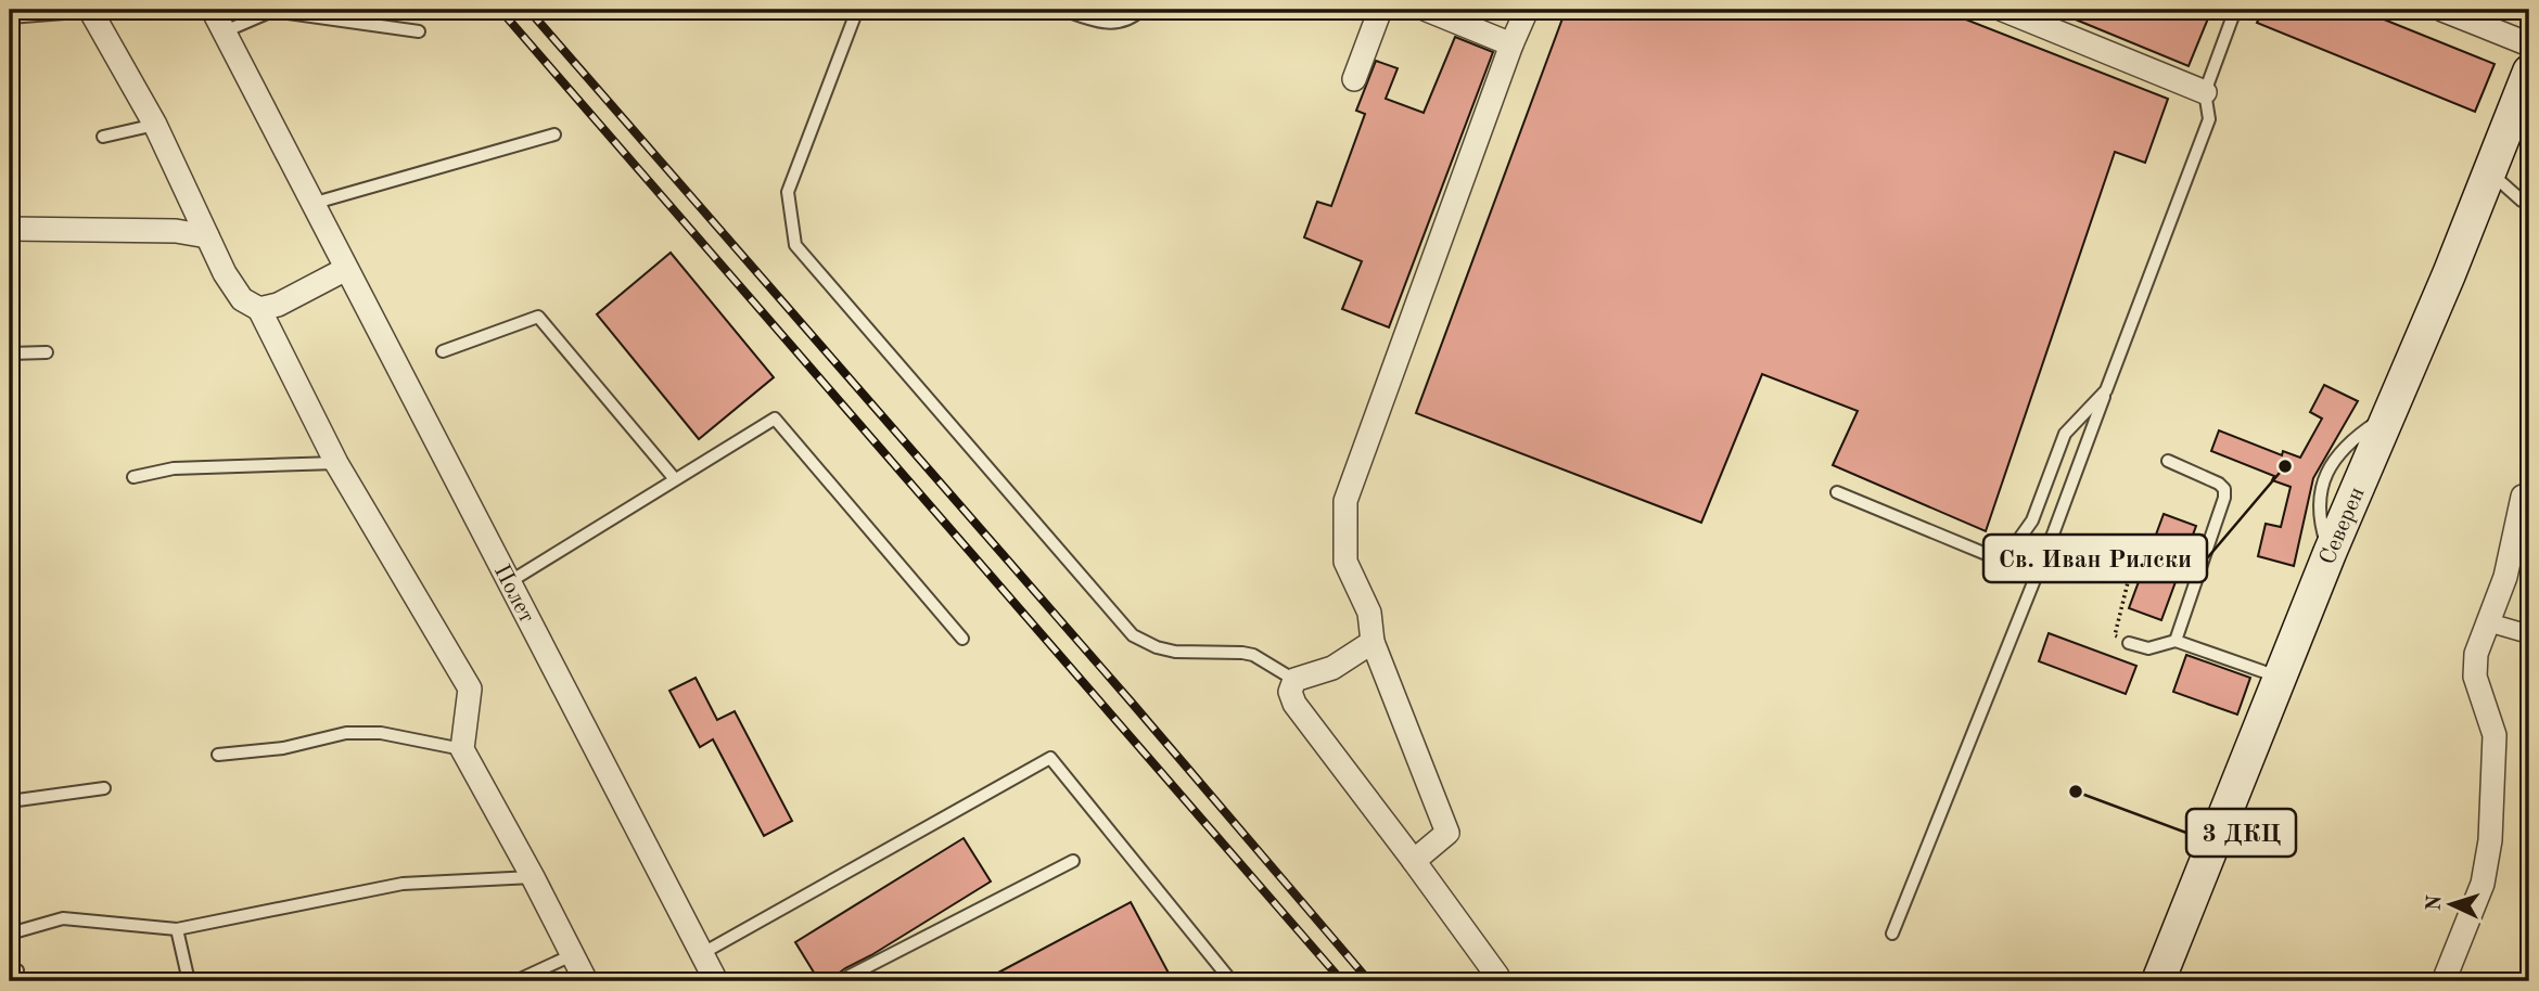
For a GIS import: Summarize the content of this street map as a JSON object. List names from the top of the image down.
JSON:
{
  "streets": {
    "main road": ["Северен"],
    "street": ["Полет"]
  },
  "places": ["Св. Иван Рилски", "3 ДКЦ"],
  "north": "left"
}
